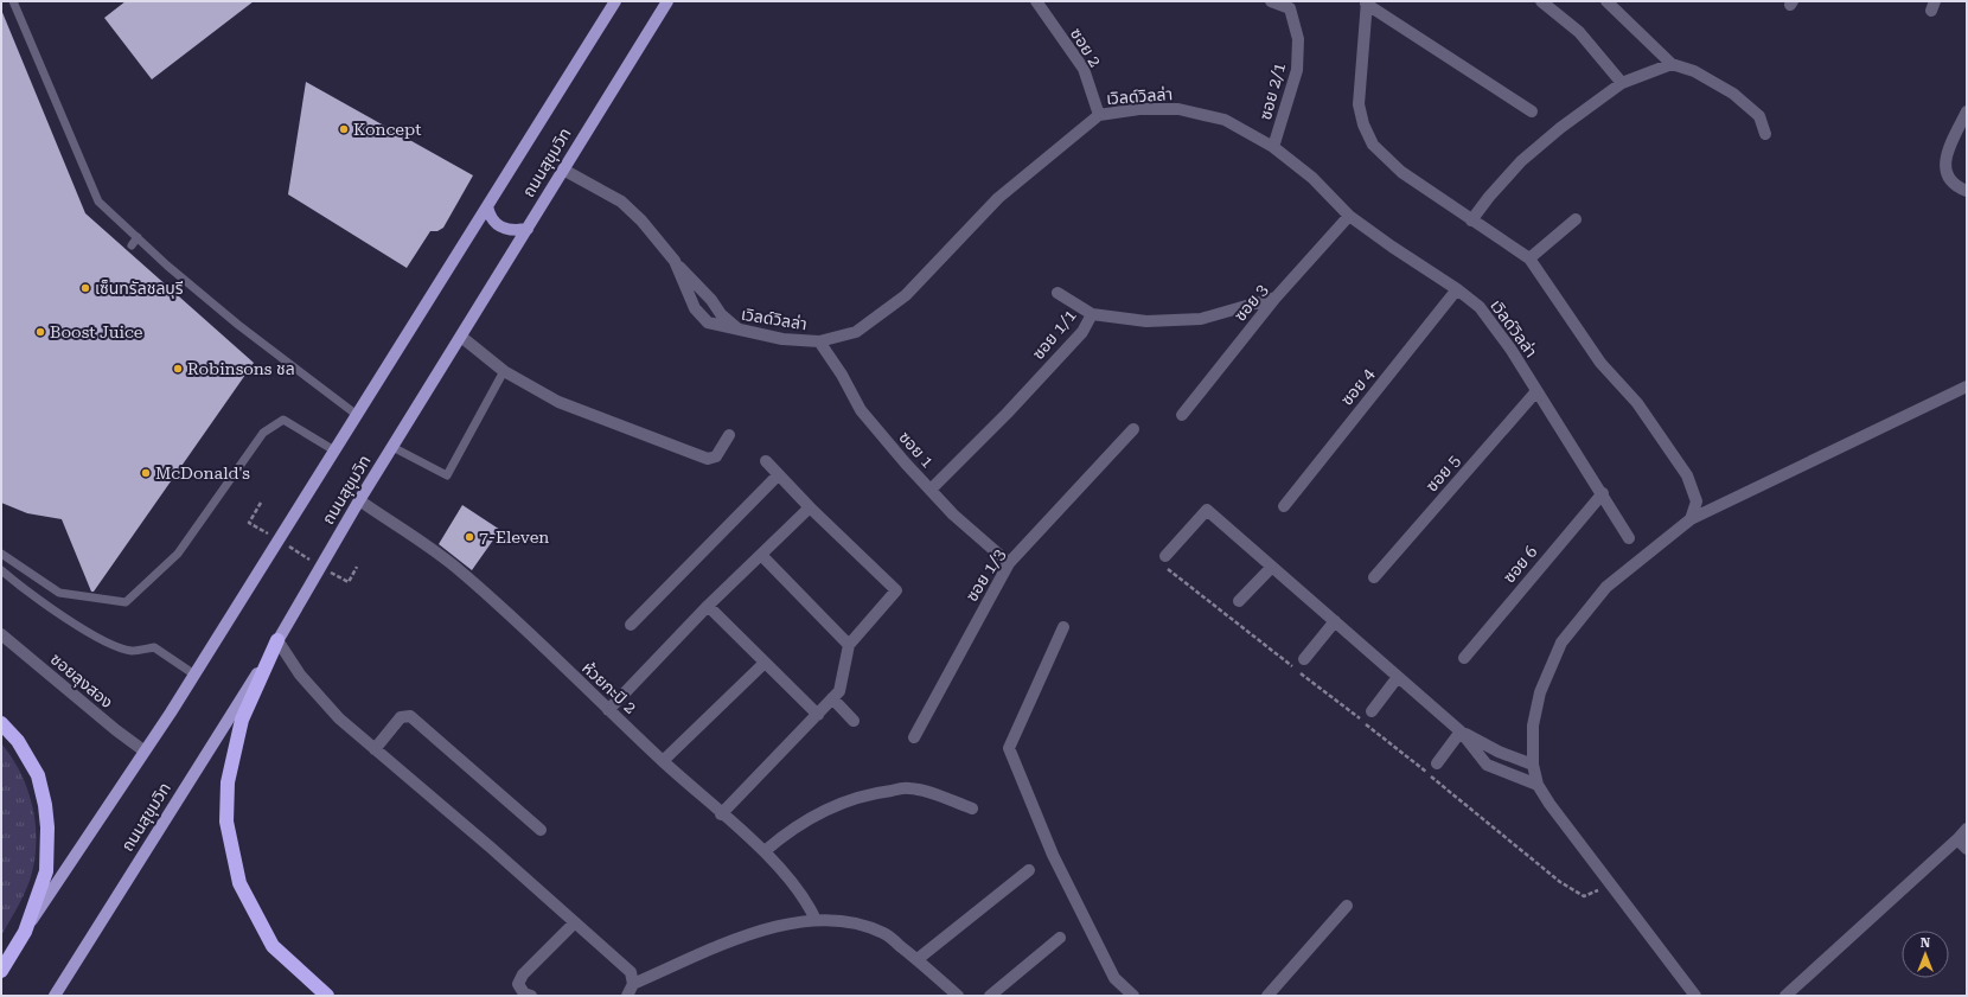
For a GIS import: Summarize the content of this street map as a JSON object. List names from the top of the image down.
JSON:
{
  "streets": {
    "highway": ["ถนนสุขุมวิท"],
    "street": [
      "ซอย 2",
      "ซอย 2/1",
      "เวิลด์วิลล่า",
      "ซอย 3",
      "ซอย 1/1",
      "ซอย 4",
      "ซอย 1",
      "ซอย 5",
      "ซอย 6",
      "ซอย 1/3",
      "ซอยลุงสอง",
      "ห้วยกะปิ 2"
    ]
  },
  "crossings": [
    ["ซอย 2", "เวิลด์วิลล่า"],
    ["ซอย 2/1", "เวิลด์วิลล่า"],
    ["เวิลด์วิลล่า", "ถนนสุขุมวิท"],
    ["เวิลด์วิลล่า", "ซอย 3"],
    ["เวิลด์วิลล่า", "ซอย 4"],
    ["เวิลด์วิลล่า", "ซอย 1"],
    ["เวิลด์วิลล่า", "ซอย 5"],
    ["เวิลด์วิลล่า", "ซอย 6"],
    ["ถนนสุขุมวิท", "ซอยลุงสอง"],
    ["ถนนสุขุมวิท", "ห้วยกะปิ 2"],
    ["ซอย 3", "ซอย 1/1"],
    ["ซอย 1/1", "ซอย 1"],
    ["ซอย 1", "ซอย 1/3"]
  ],
  "places": [
    "Koncept",
    "เซ็นทรัลชลบุรี",
    "Boost Juice",
    "Robinsons ชล",
    "McDonald's",
    "7-Eleven"
  ],
  "north": "top"
}
